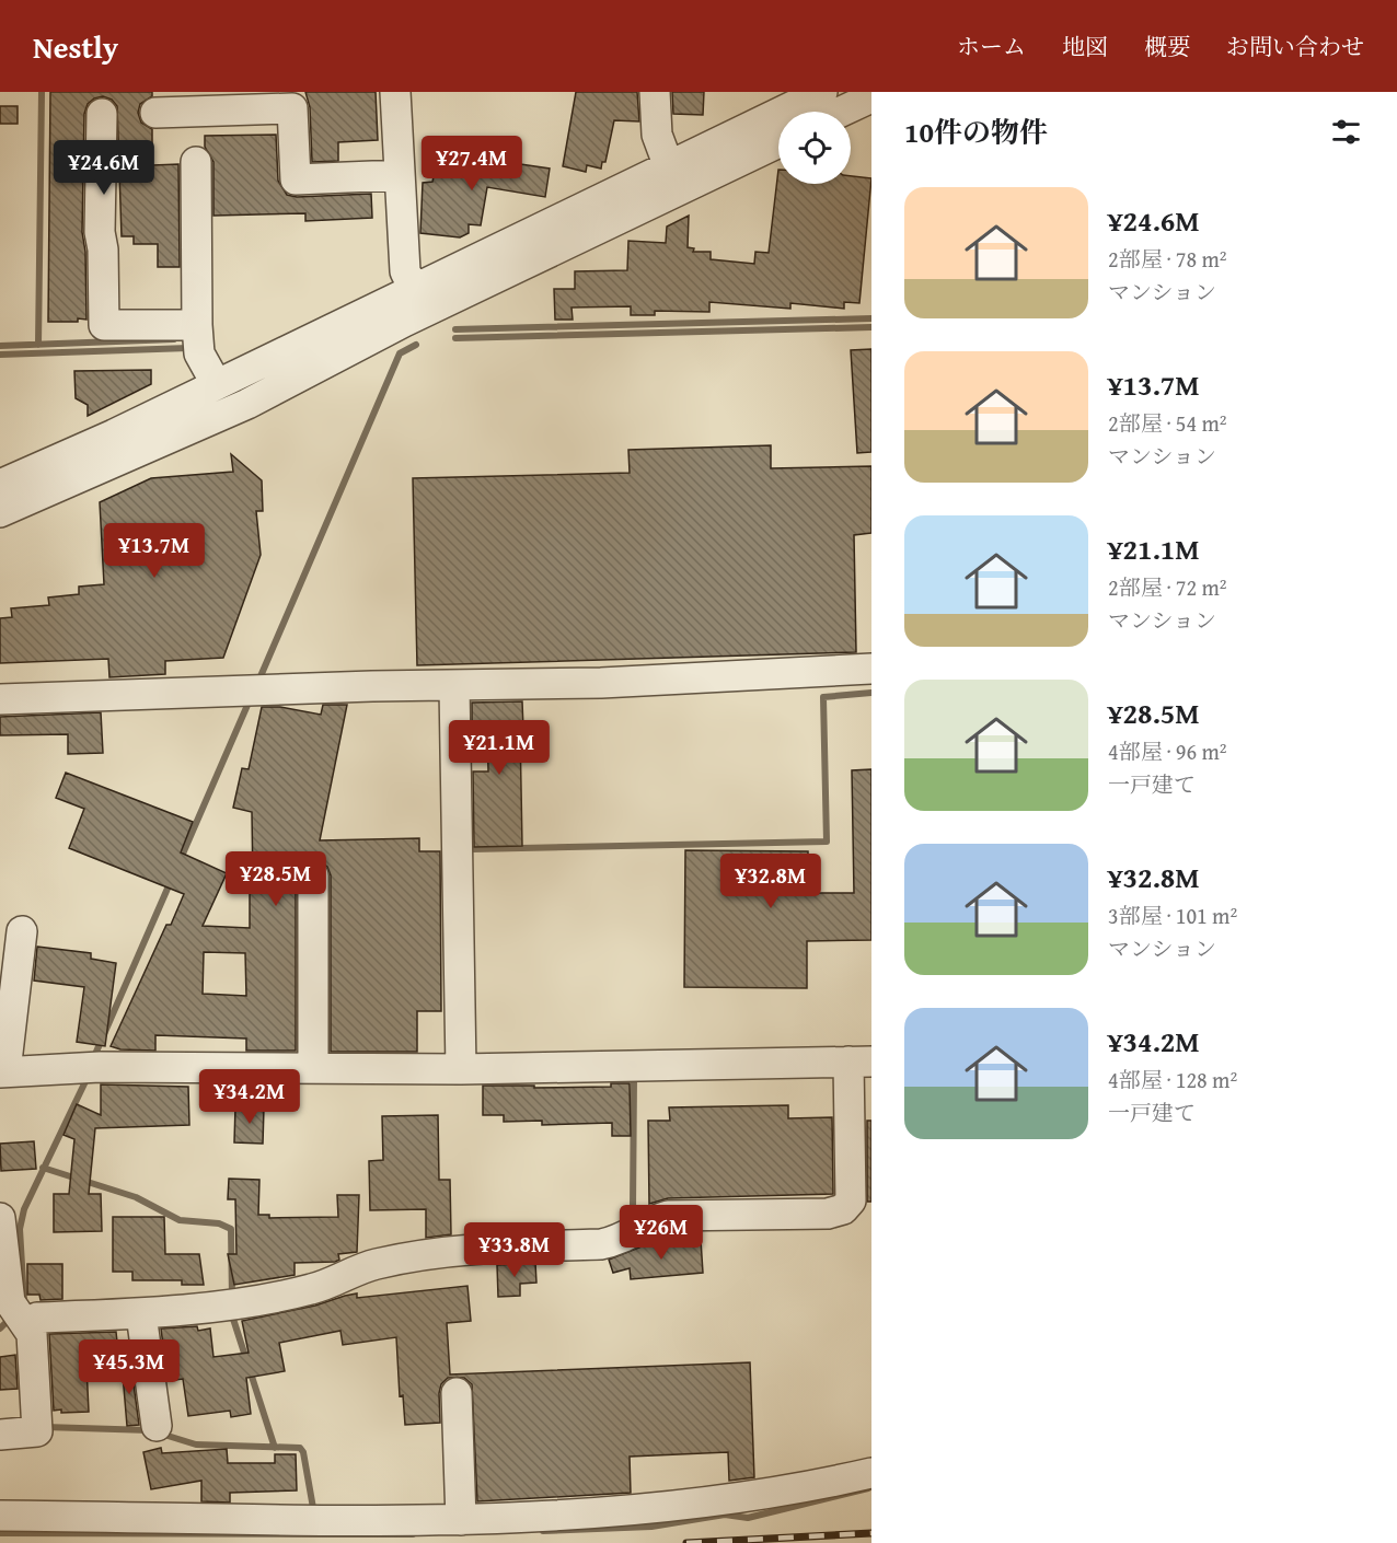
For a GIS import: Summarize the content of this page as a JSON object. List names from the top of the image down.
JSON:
{
  "page": {
    "header": "Nestly",
    "nav": [
      "ホーム",
      "地図",
      "概要",
      "お問い合わせ"
    ],
    "heading": "10件の物件",
    "price": [
      "¥27.4M",
      "¥24.6M",
      "¥13.7M",
      "¥21.1M",
      "¥28.5M",
      "¥32.8M",
      "¥34.2M",
      "¥26M",
      "¥33.8M",
      "¥45.3M"
    ],
    "list": [
      {
        "name": "¥24.6M",
        "note": "2部屋 · 78 m² · マンション"
      },
      {
        "name": "¥13.7M",
        "note": "2部屋 · 54 m² · マンション"
      },
      {
        "name": "¥21.1M",
        "note": "2部屋 · 72 m² · マンション"
      },
      {
        "name": "¥28.5M",
        "note": "4部屋 · 96 m² · 一戸建て"
      },
      {
        "name": "¥32.8M",
        "note": "3部屋 · 101 m² · マンション"
      },
      {
        "name": "¥34.2M",
        "note": "4部屋 · 128 m² · 一戸建て"
      }
    ]
  }
}
